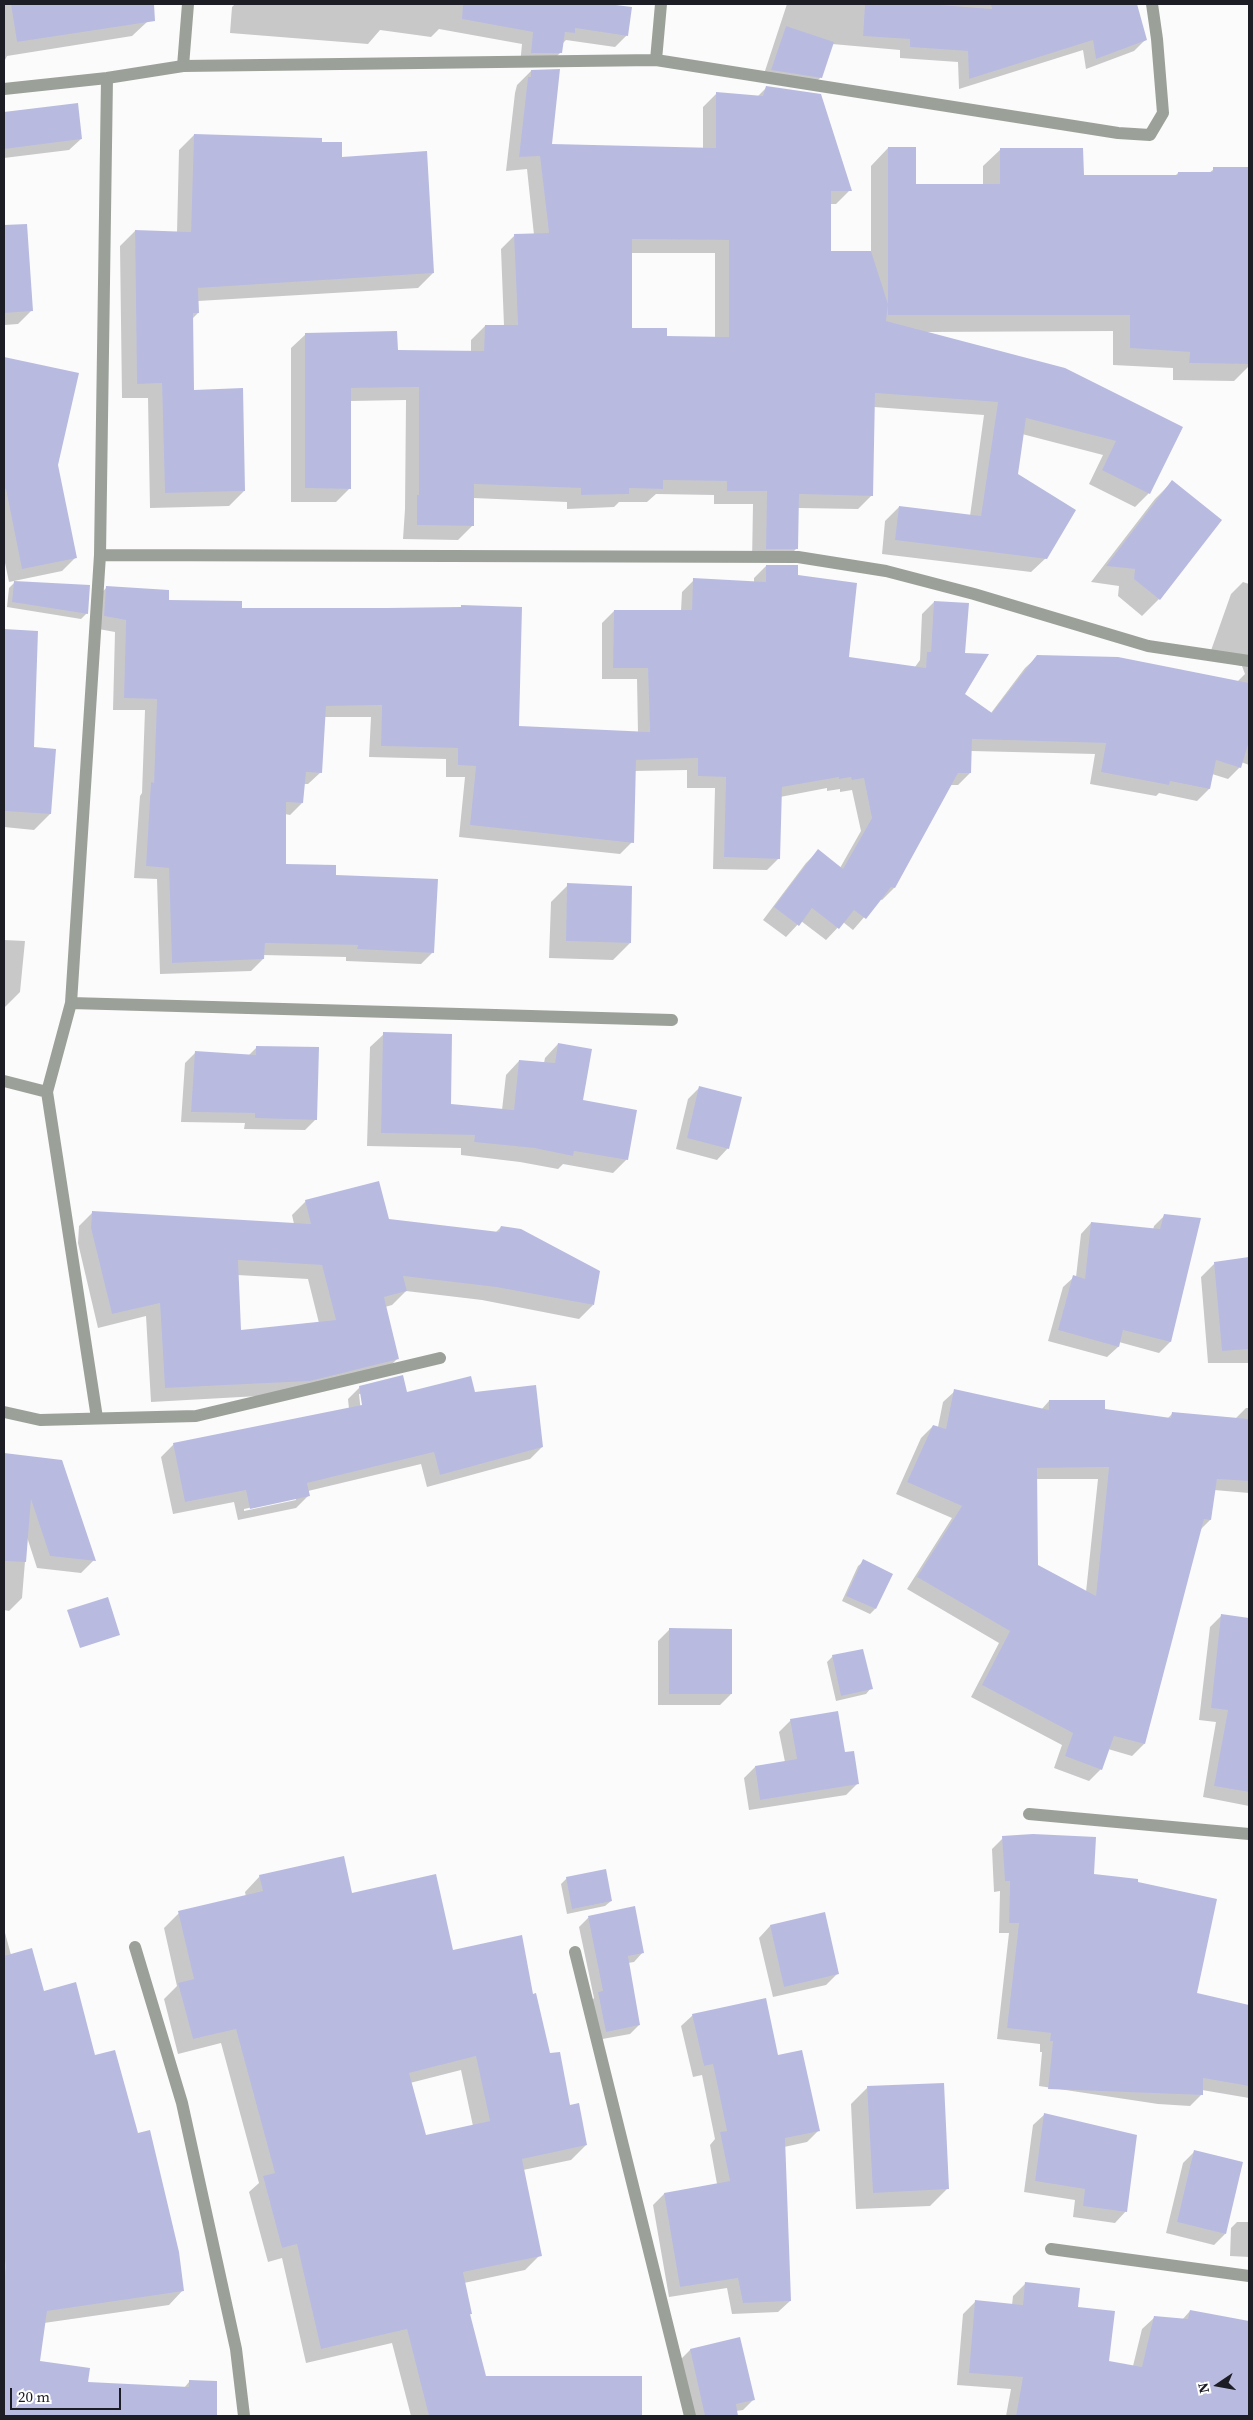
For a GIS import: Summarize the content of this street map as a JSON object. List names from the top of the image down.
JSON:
{
  "scale_bar": "20 m",
  "north": "left"
}
